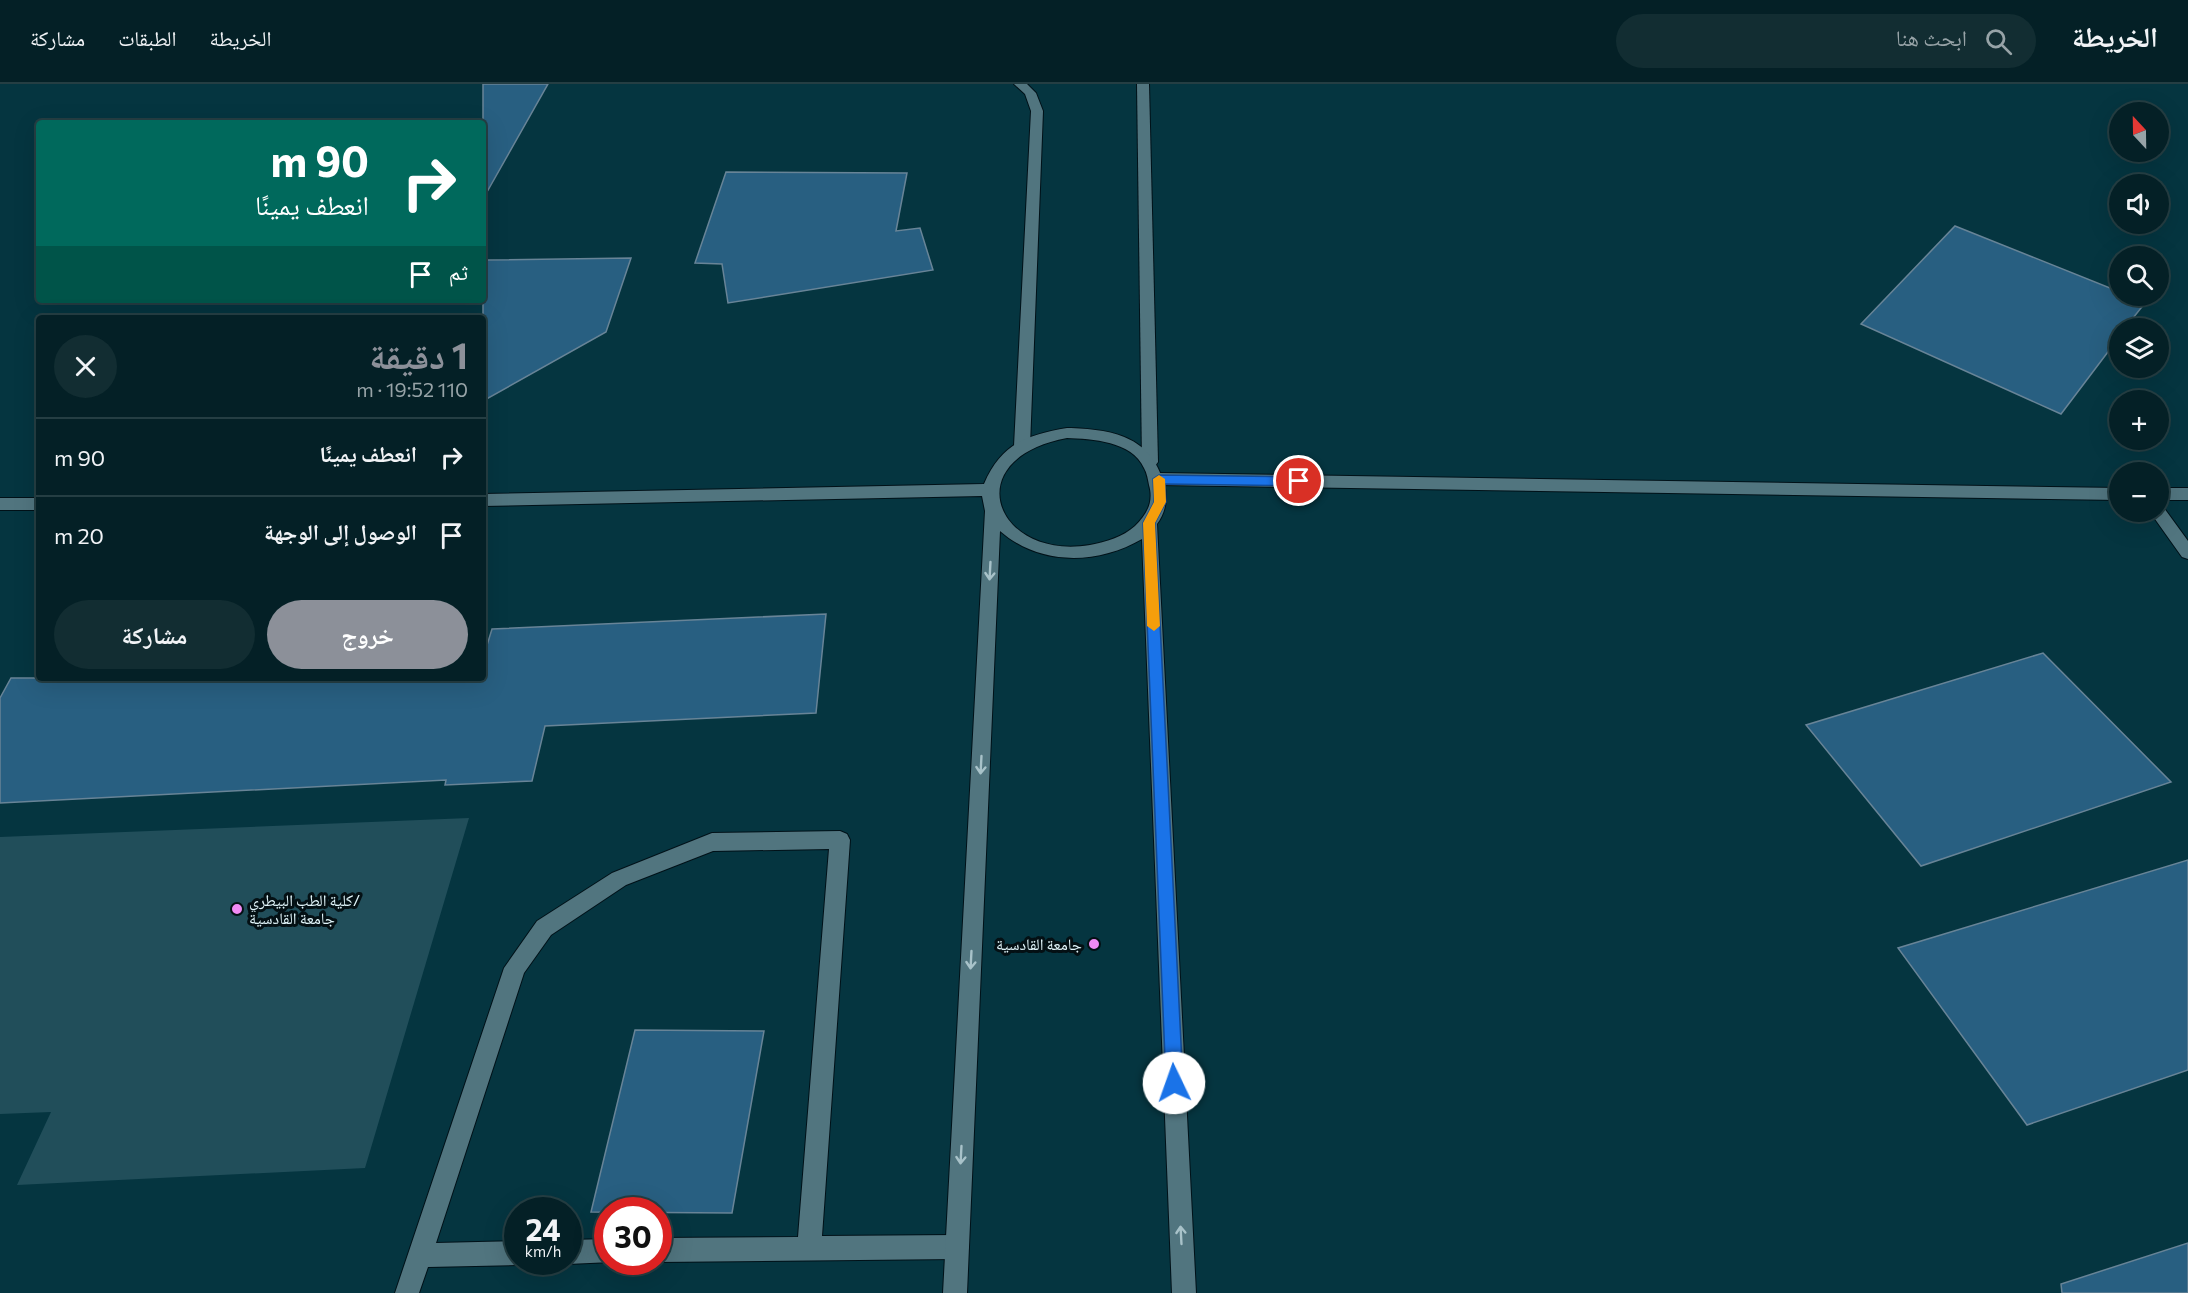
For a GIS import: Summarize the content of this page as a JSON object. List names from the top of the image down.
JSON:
{
  "places": ["كلية الطب البيطري/ جامعة القادسية", "جامعة القادسية"],
  "north": "top",
  "page": {
    "header": "الخريطة",
    "search": "ابحث هنا",
    "nav": ["الخريطة", "الطبقات", "مشاركة"],
    "map_buttons": ["+", "−"],
    "turn": ["90 m", "انعطف يمينًا"],
    "then": "ثم",
    "heading": ["1 دقيقة", "110 m · 19:52"],
    "list": [
      {
        "name": "انعطف يمينًا",
        "value": "90 m"
      },
      {
        "name": "الوصول إلى الوجهة",
        "value": "20 m"
      }
    ],
    "buttons": ["خروج", "مشاركة"],
    "speed": "24 km/h",
    "limit": "30"
  }
}
